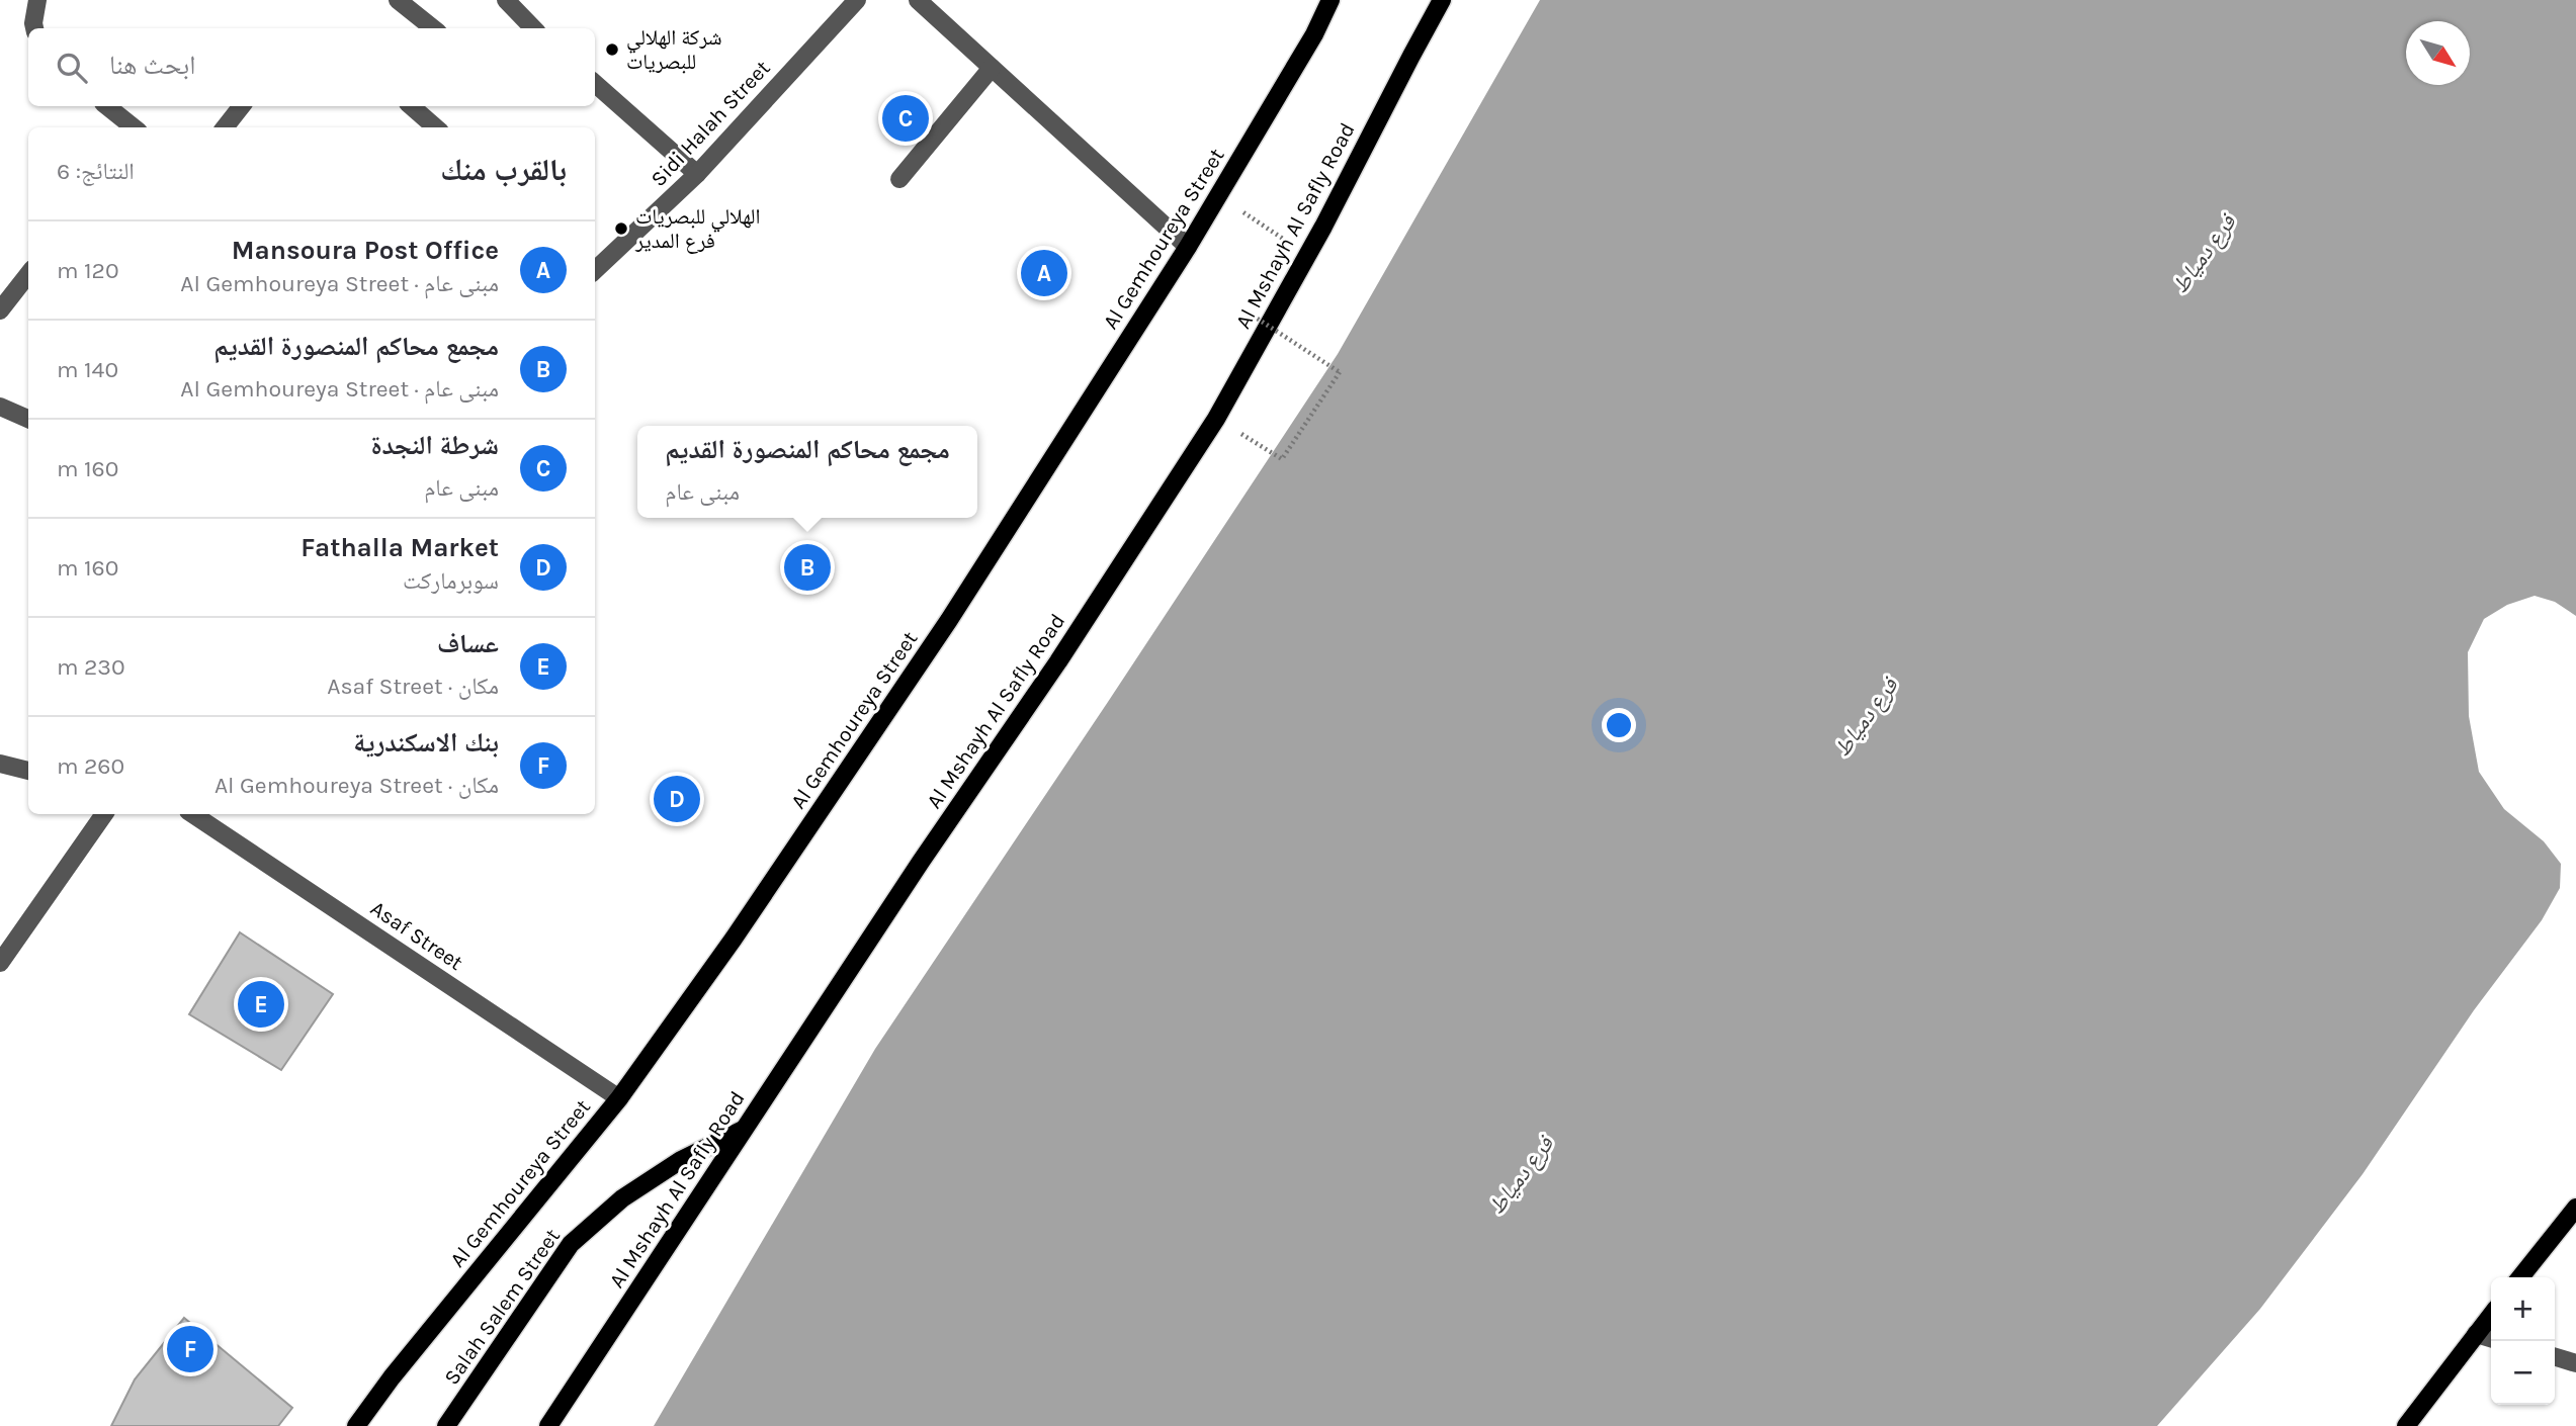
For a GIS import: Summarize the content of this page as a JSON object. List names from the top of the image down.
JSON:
{
  "streets": {
    "main road": ["Al Mshayh Al Safly Road", "Al Gemhoureya Street", "Salah Salem Street"],
    "street": ["Sidi Halah Street", "Asaf Street"]
  },
  "crossings": [
    ["Al Mshayh Al Safly Road", "Salah Salem Street"],
    ["Al Gemhoureya Street", "Asaf Street"]
  ],
  "water": ["فرع دمياط"],
  "places": ["شركة الهلالي للبصريات", "الهلالي للبصريات فرع المدير"],
  "north": "bottom right",
  "page": {
    "search": "ابحث هنا",
    "pins": [
      "C",
      "A",
      "B",
      "D",
      "E",
      "F"
    ],
    "heading": ["بالقرب منك", "النتائج: 6"],
    "list": [
      {
        "mark": "A",
        "name": "Mansoura Post Office",
        "note": "مبنى عام · Al Gemhoureya Street",
        "value": "120 m"
      },
      {
        "mark": "B",
        "name": "مجمع محاكم المنصورة القديم",
        "note": "مبنى عام · Al Gemhoureya Street",
        "value": "140 m"
      },
      {
        "mark": "C",
        "name": "شرطة النجدة",
        "note": "مبنى عام",
        "value": "160 m"
      },
      {
        "mark": "D",
        "name": "Fathalla Market",
        "note": "سوبرماركت",
        "value": "160 m"
      },
      {
        "mark": "E",
        "name": "عساف",
        "note": "مكان · Asaf Street",
        "value": "230 m"
      },
      {
        "mark": "F",
        "name": "بنك الاسكندرية",
        "note": "مكان · Al Gemhoureya Street",
        "value": "260 m"
      }
    ],
    "popup": ["مجمع محاكم المنصورة القديم", "مبنى عام"],
    "map_buttons": ["+", "−"]
  }
}
